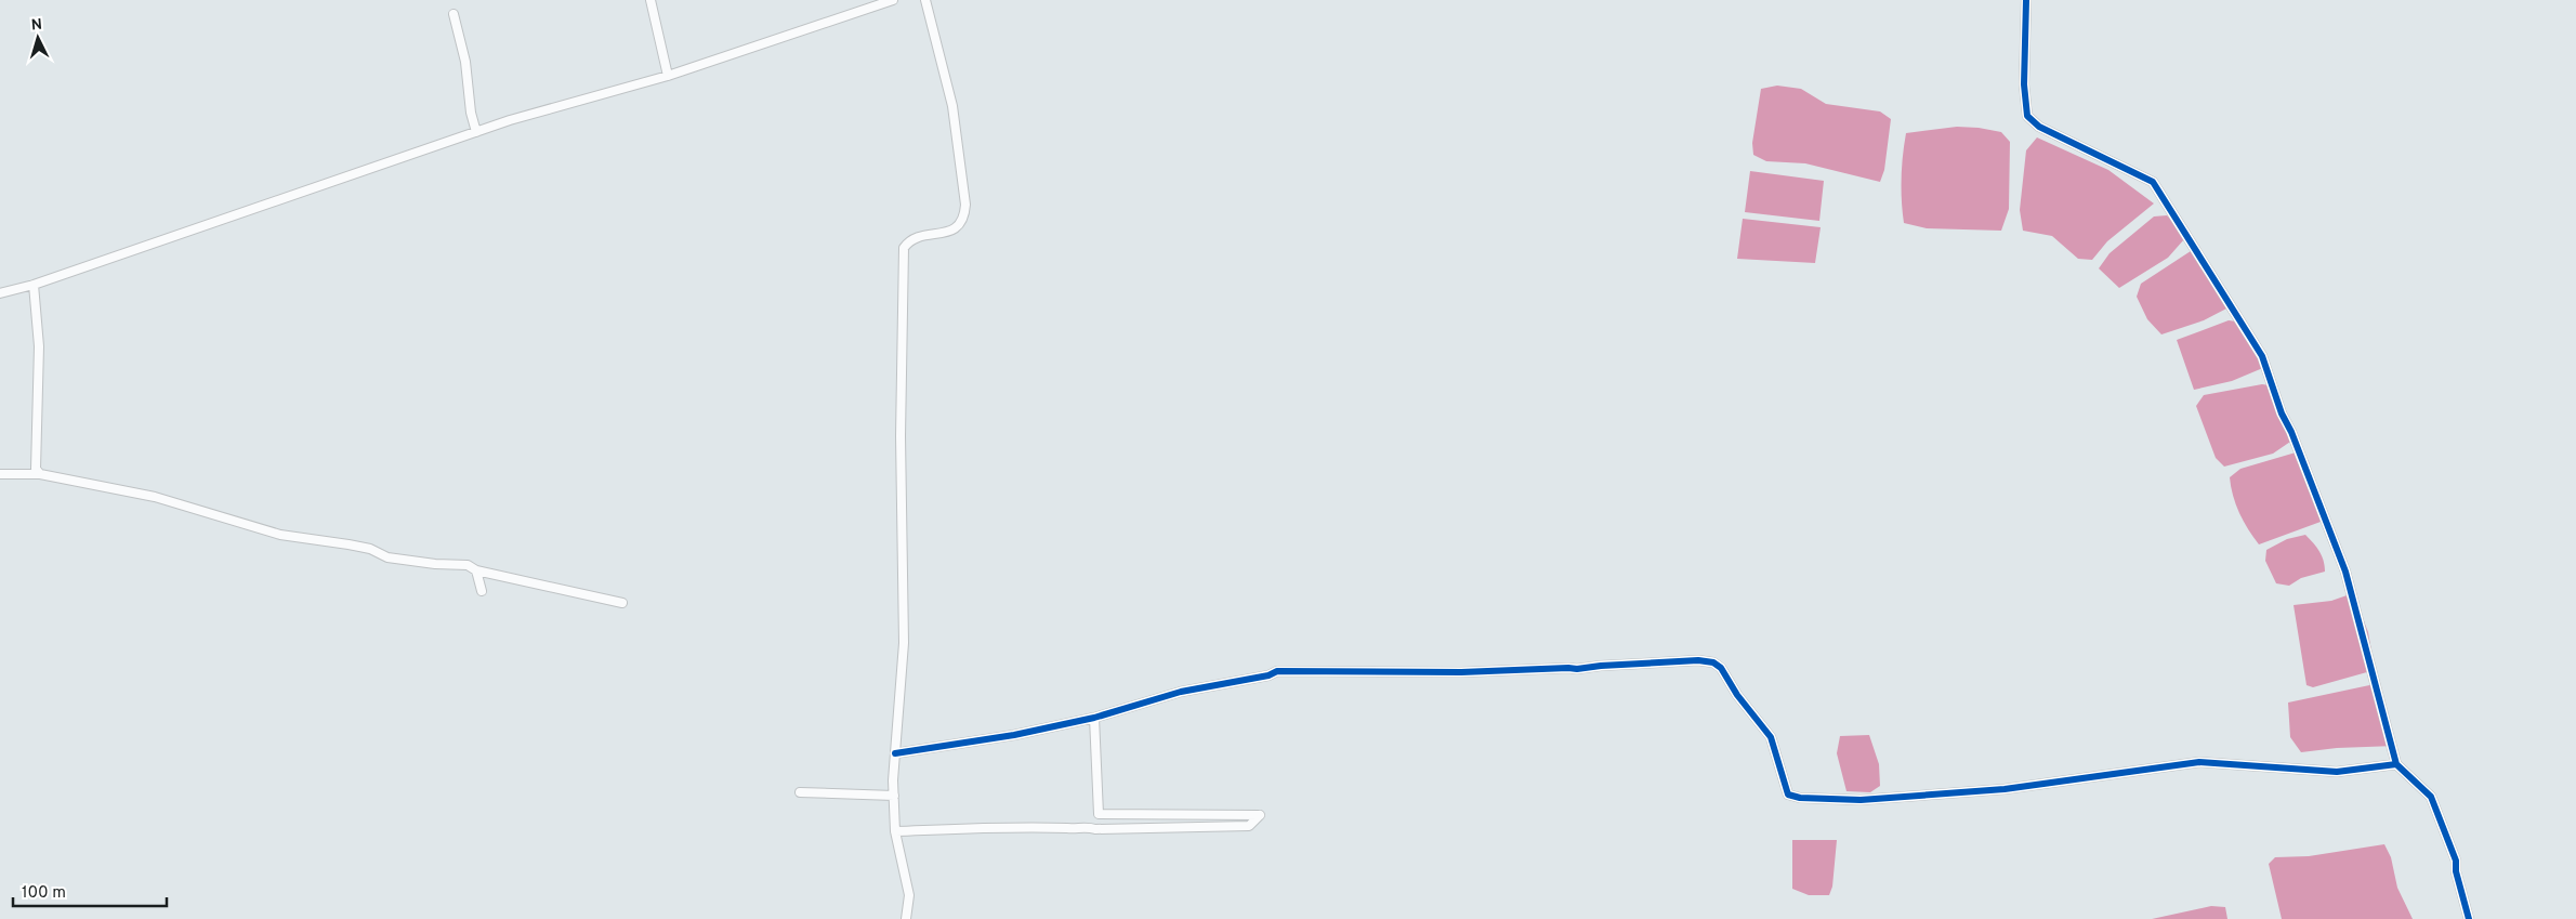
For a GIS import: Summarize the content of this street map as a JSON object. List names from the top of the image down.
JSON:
{
  "scale_bar": "100 m",
  "north": "top"
}
